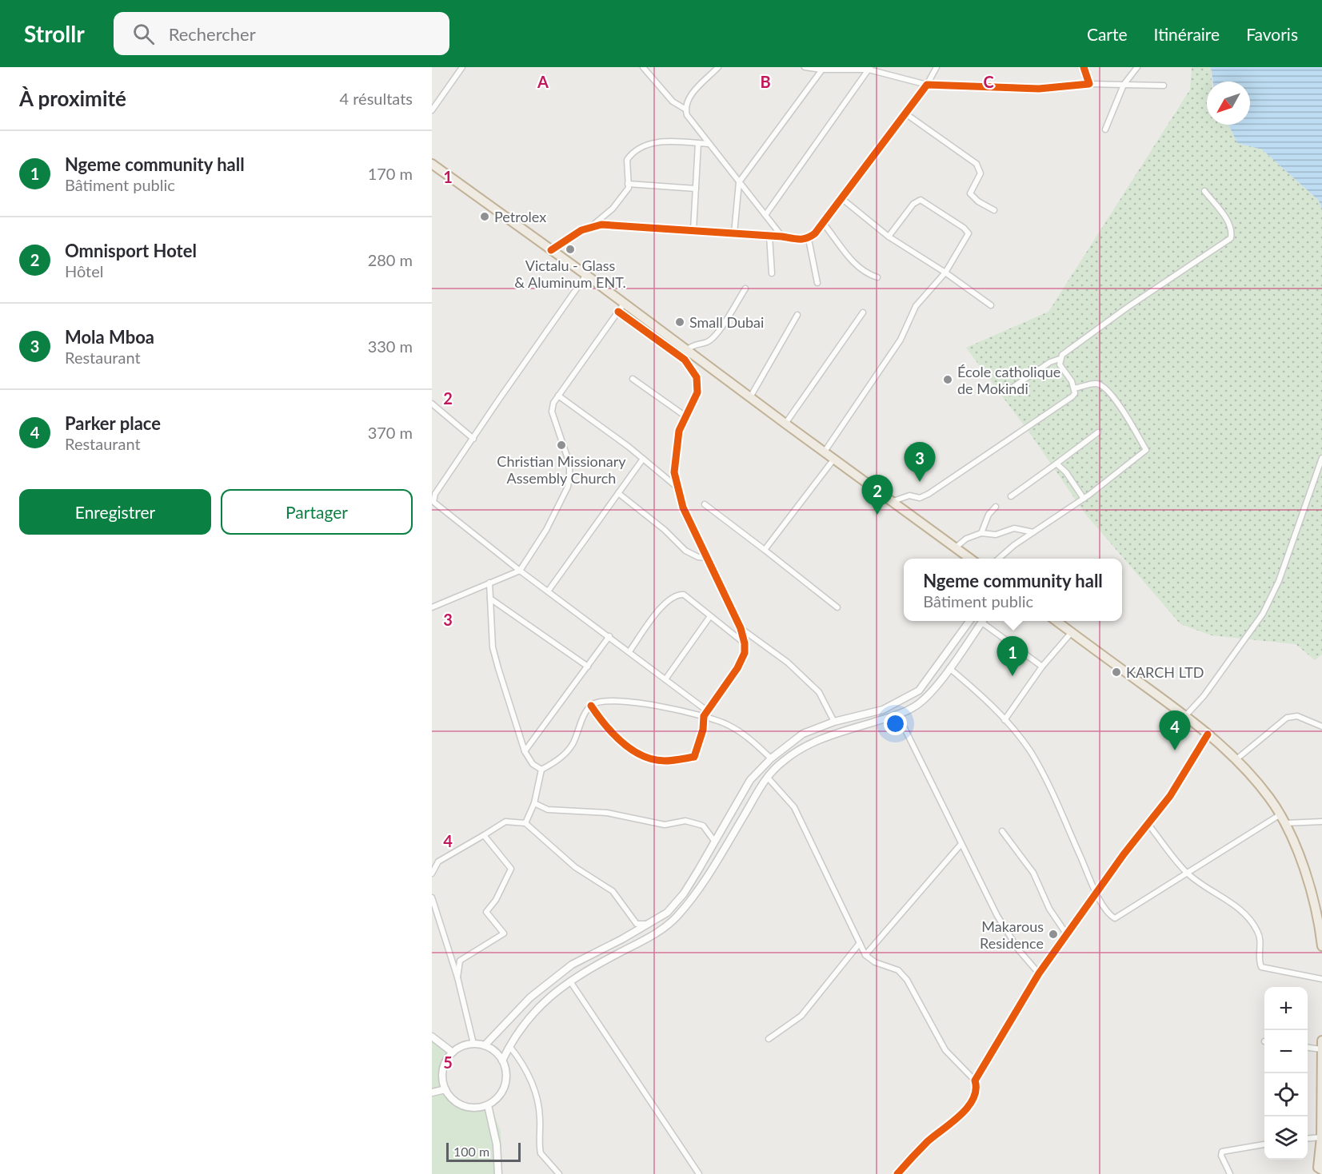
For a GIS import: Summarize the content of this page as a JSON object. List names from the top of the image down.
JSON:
{
  "places": [
    "Petrolex",
    "Victalu - Glass & Aluminum ENT.",
    "Small Dubai",
    "École catholique de Mokindi",
    "Christian Missionary Assembly Church",
    "KARCH LTD",
    "Makarous Residence"
  ],
  "scale_bar": "100 m",
  "north": "bottom left",
  "page": {
    "header": "Strollr",
    "search": "Rechercher",
    "nav": ["Carte", "Itinéraire", "Favoris"],
    "heading": ["À proximité", "4 résultats"],
    "list": [
      {
        "mark": "1",
        "name": "Ngeme community hall",
        "note": "Bâtiment public",
        "value": "170 m"
      },
      {
        "mark": "2",
        "name": "Omnisport Hotel",
        "note": "Hôtel",
        "value": "280 m"
      },
      {
        "mark": "3",
        "name": "Mola Mboa",
        "note": "Restaurant",
        "value": "330 m"
      },
      {
        "mark": "4",
        "name": "Parker place",
        "note": "Restaurant",
        "value": "370 m"
      }
    ],
    "pins": [
      "3",
      "2",
      "1",
      "4"
    ],
    "buttons": ["Enregistrer", "Partager"],
    "popup": ["Ngeme community hall", "Bâtiment public"],
    "map_buttons": ["+", "−"],
    "scale": "100 m"
  },
  "grid": {
    "columns": ["A", "B", "C"],
    "rows": [
      "1",
      "2",
      "3",
      "4",
      "5"
    ]
  }
}
